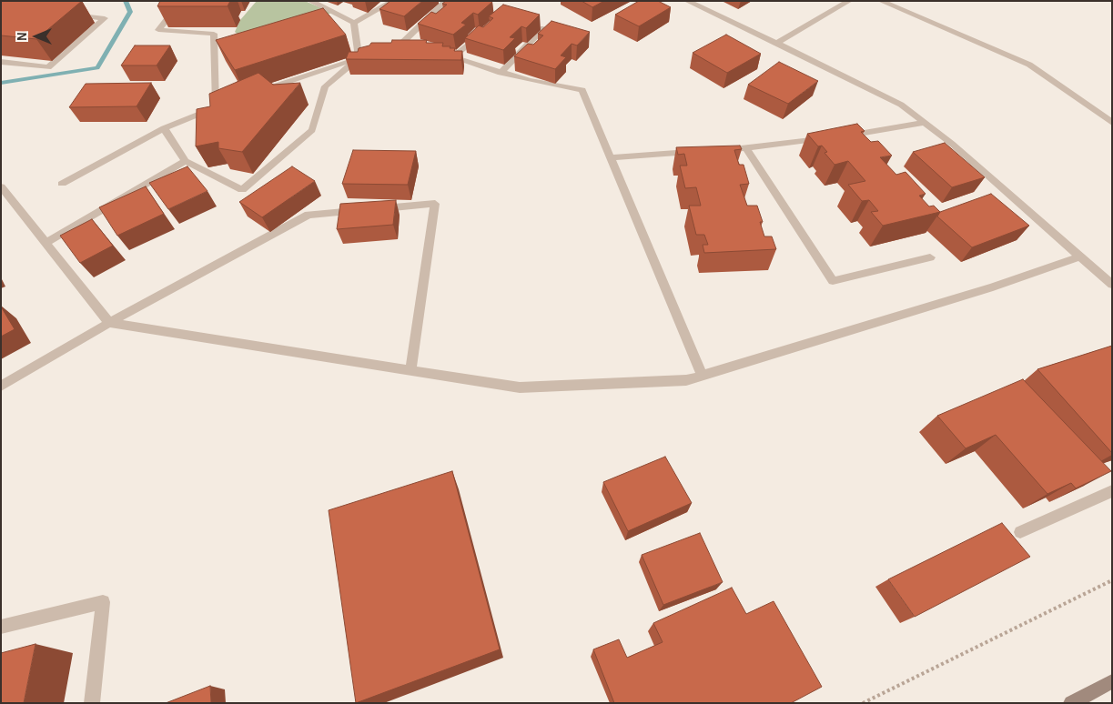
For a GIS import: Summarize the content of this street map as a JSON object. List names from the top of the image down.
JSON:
{
  "north": "left"
}
